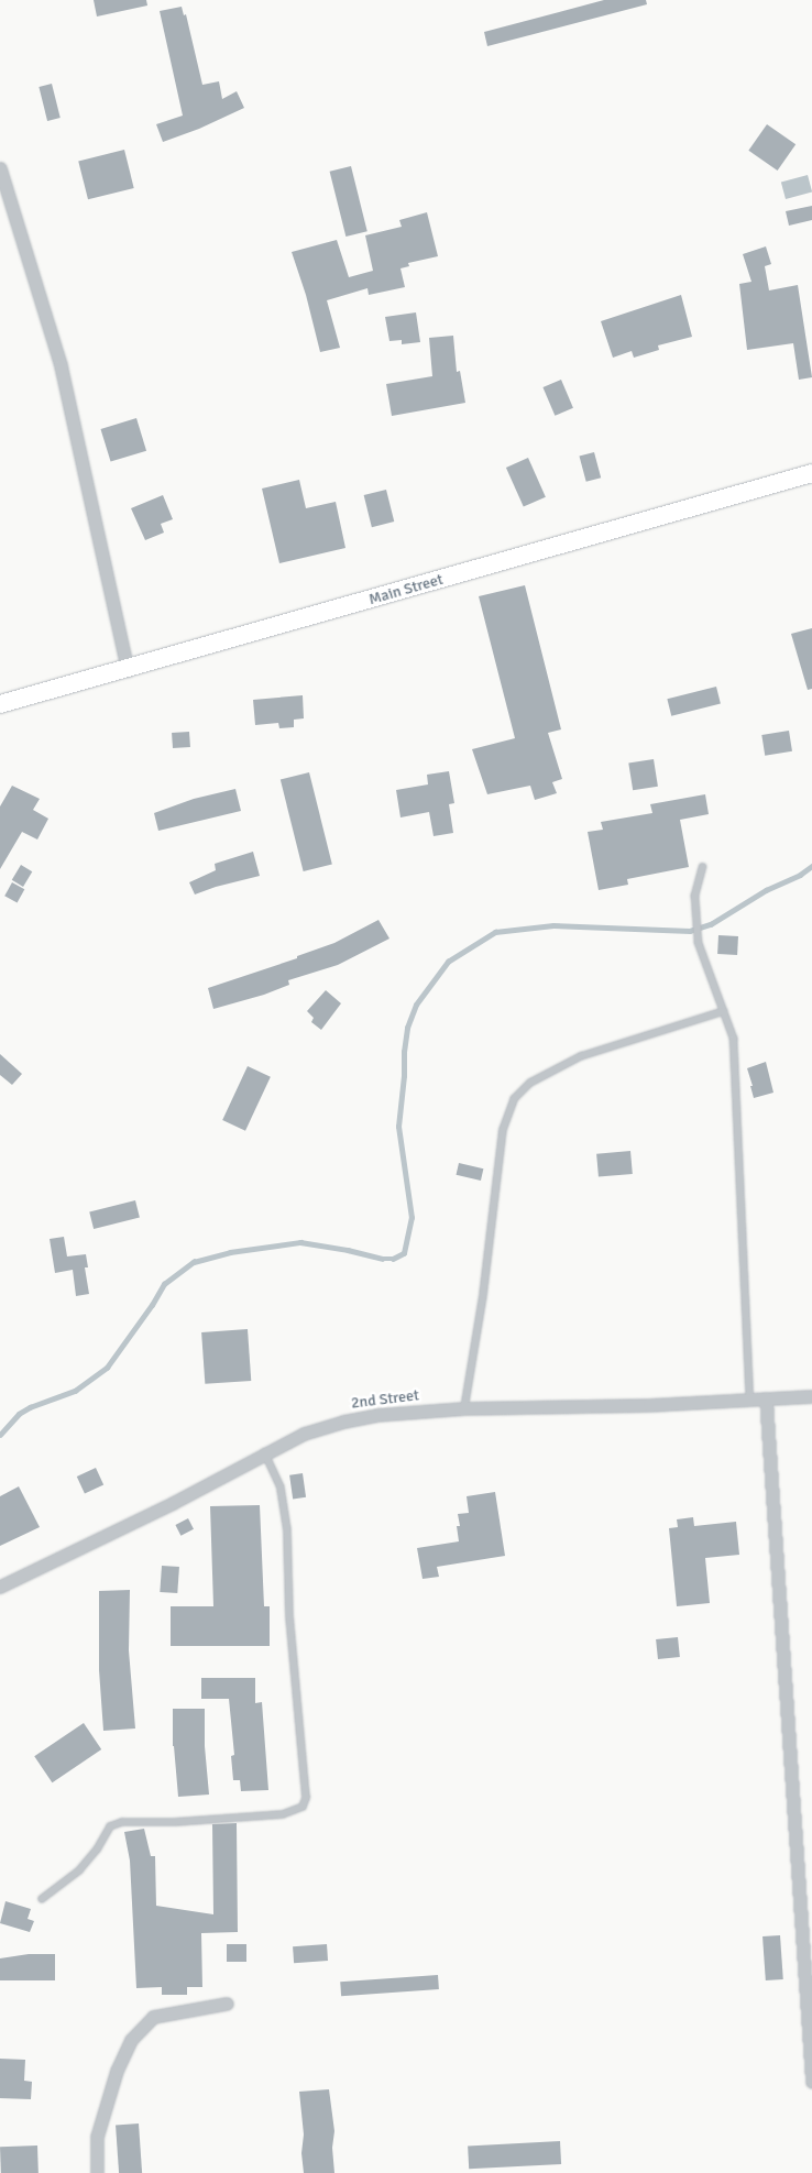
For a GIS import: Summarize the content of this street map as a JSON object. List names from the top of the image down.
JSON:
{
  "streets": {
    "main road": ["Main Street"],
    "street": ["2nd Street"]
  }
}
